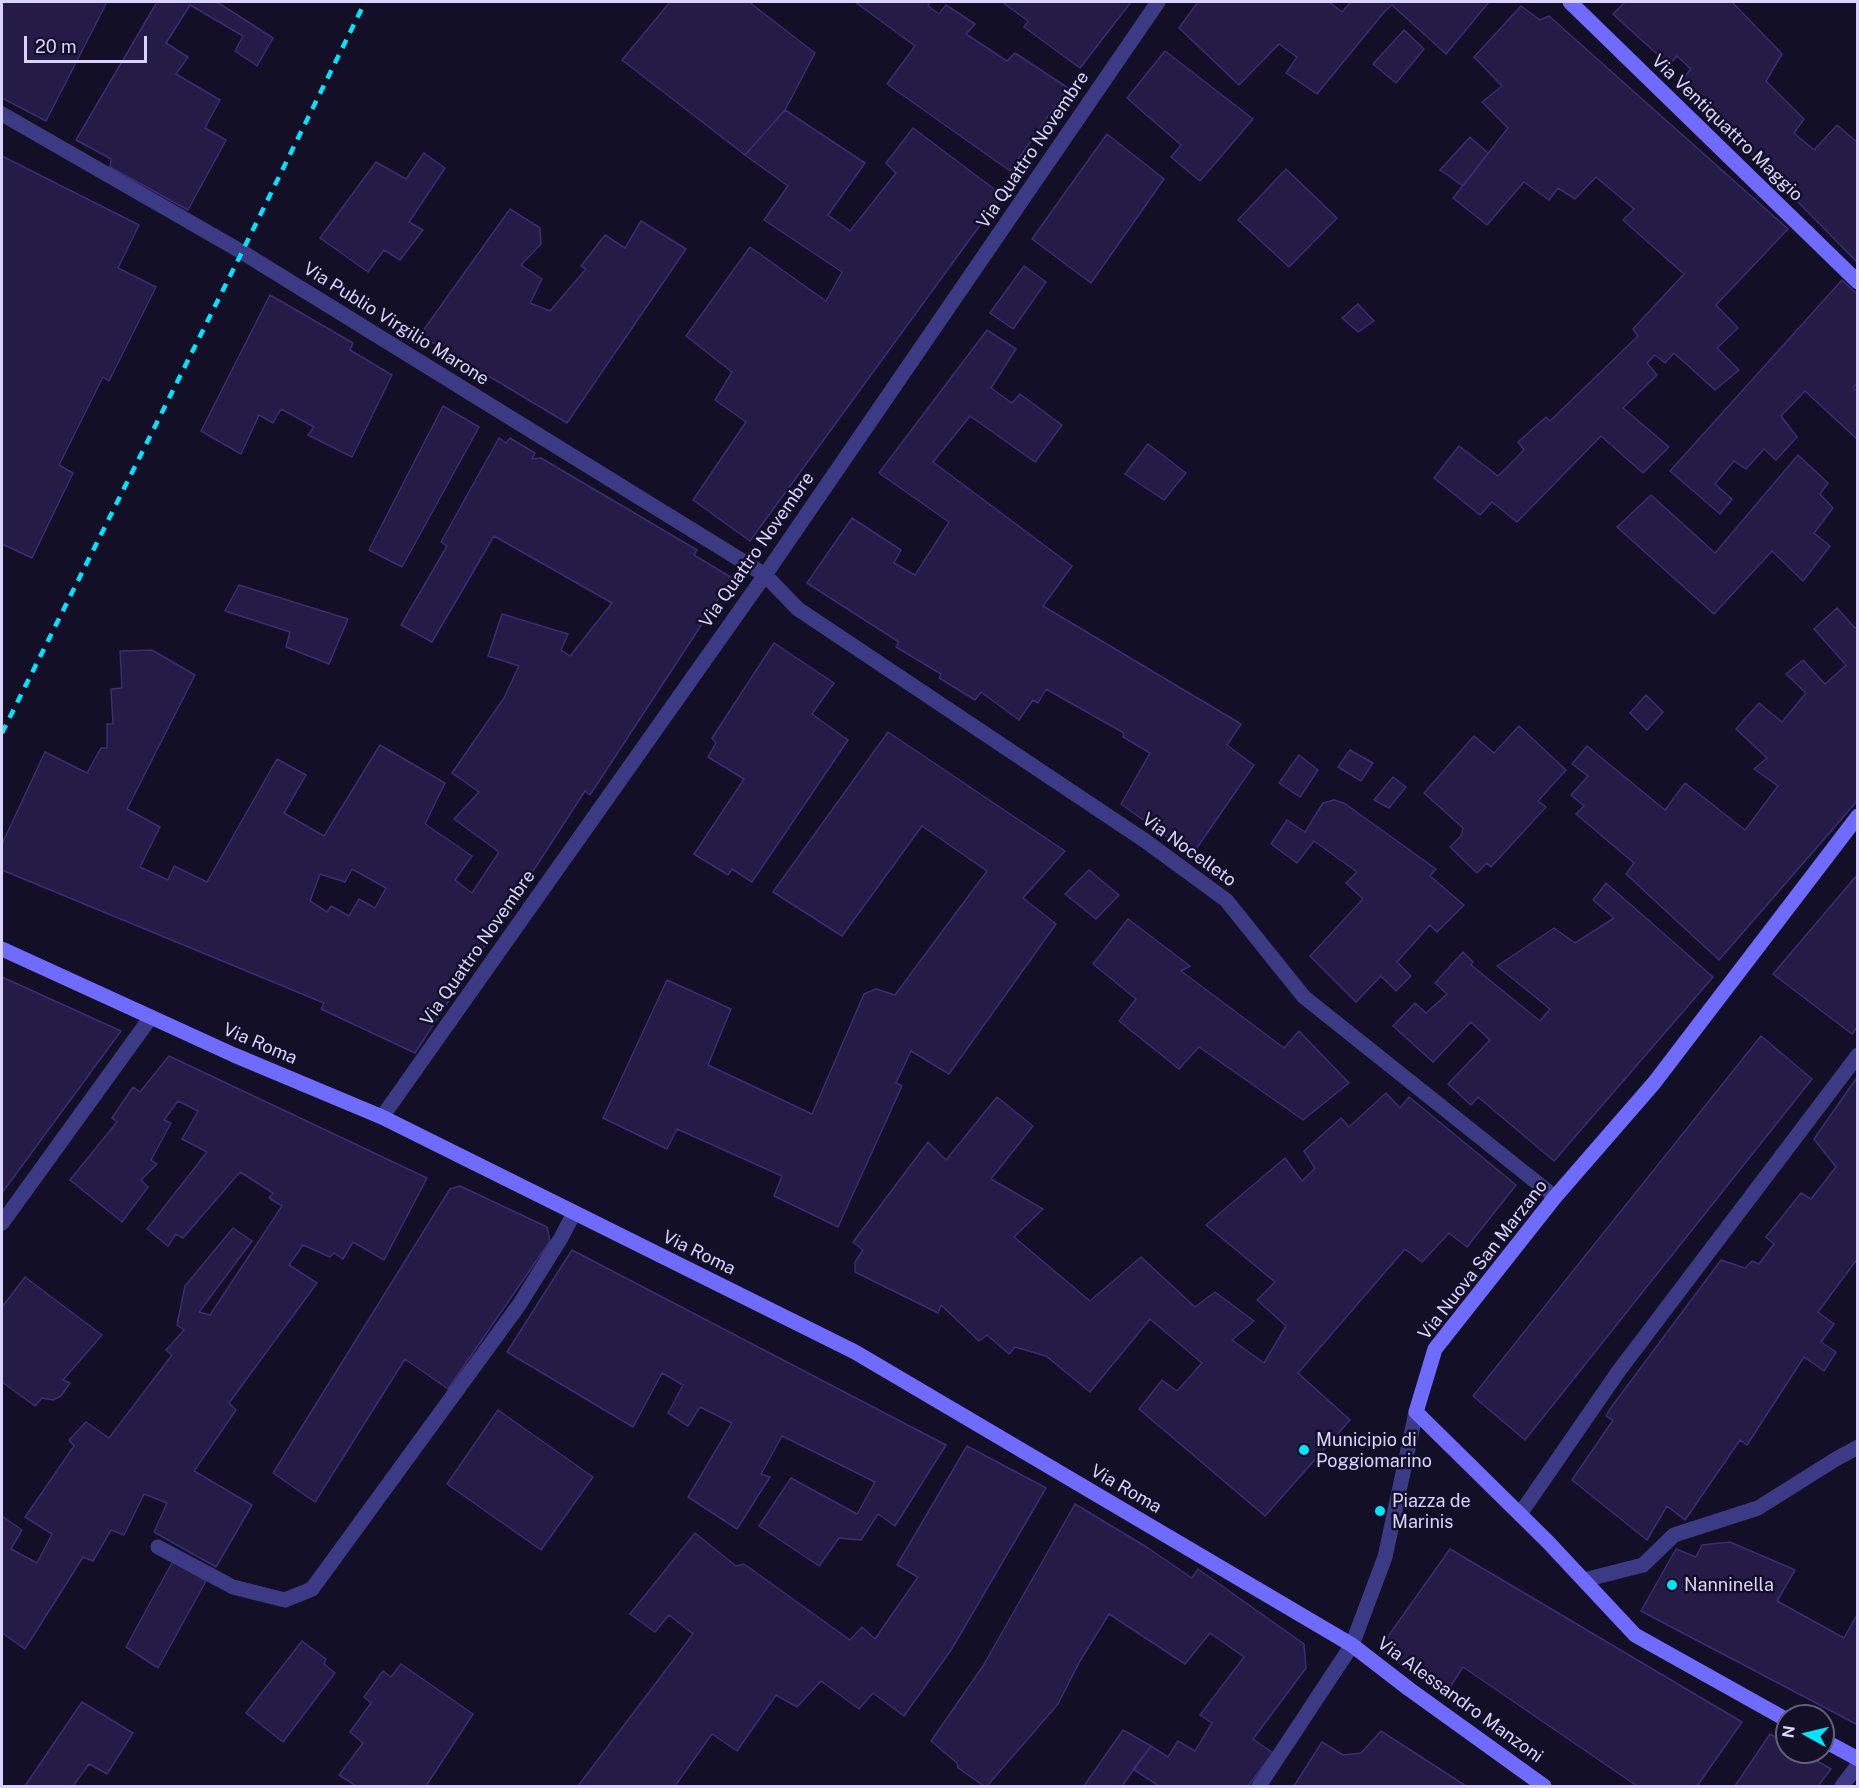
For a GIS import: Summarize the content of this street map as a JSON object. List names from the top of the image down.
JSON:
{
  "streets": {
    "main road": [
      "Via Ventiquattro Maggio",
      "Via Roma",
      "Via Nuova San Marzano",
      "Via Alessandro Manzoni"
    ],
    "street": ["Via Quattro Novembre", "Via Publio Virgilio Marone", "Via Nocelleto"]
  },
  "crossings": [
    ["Via Quattro Novembre", "Via Publio Virgilio Marone"],
    ["Via Quattro Novembre", "Via Nocelleto"],
    ["Via Quattro Novembre", "Via Roma"],
    ["Via Publio Virgilio Marone", "Via Nocelleto"],
    ["Via Nocelleto", "Via Nuova San Marzano"],
    ["Via Roma", "Via Alessandro Manzoni"]
  ],
  "places": ["Municipio di Poggiomarino", "Piazza de Marinis", "Nanninella"],
  "scale_bar": "20 m",
  "north": "left"
}
